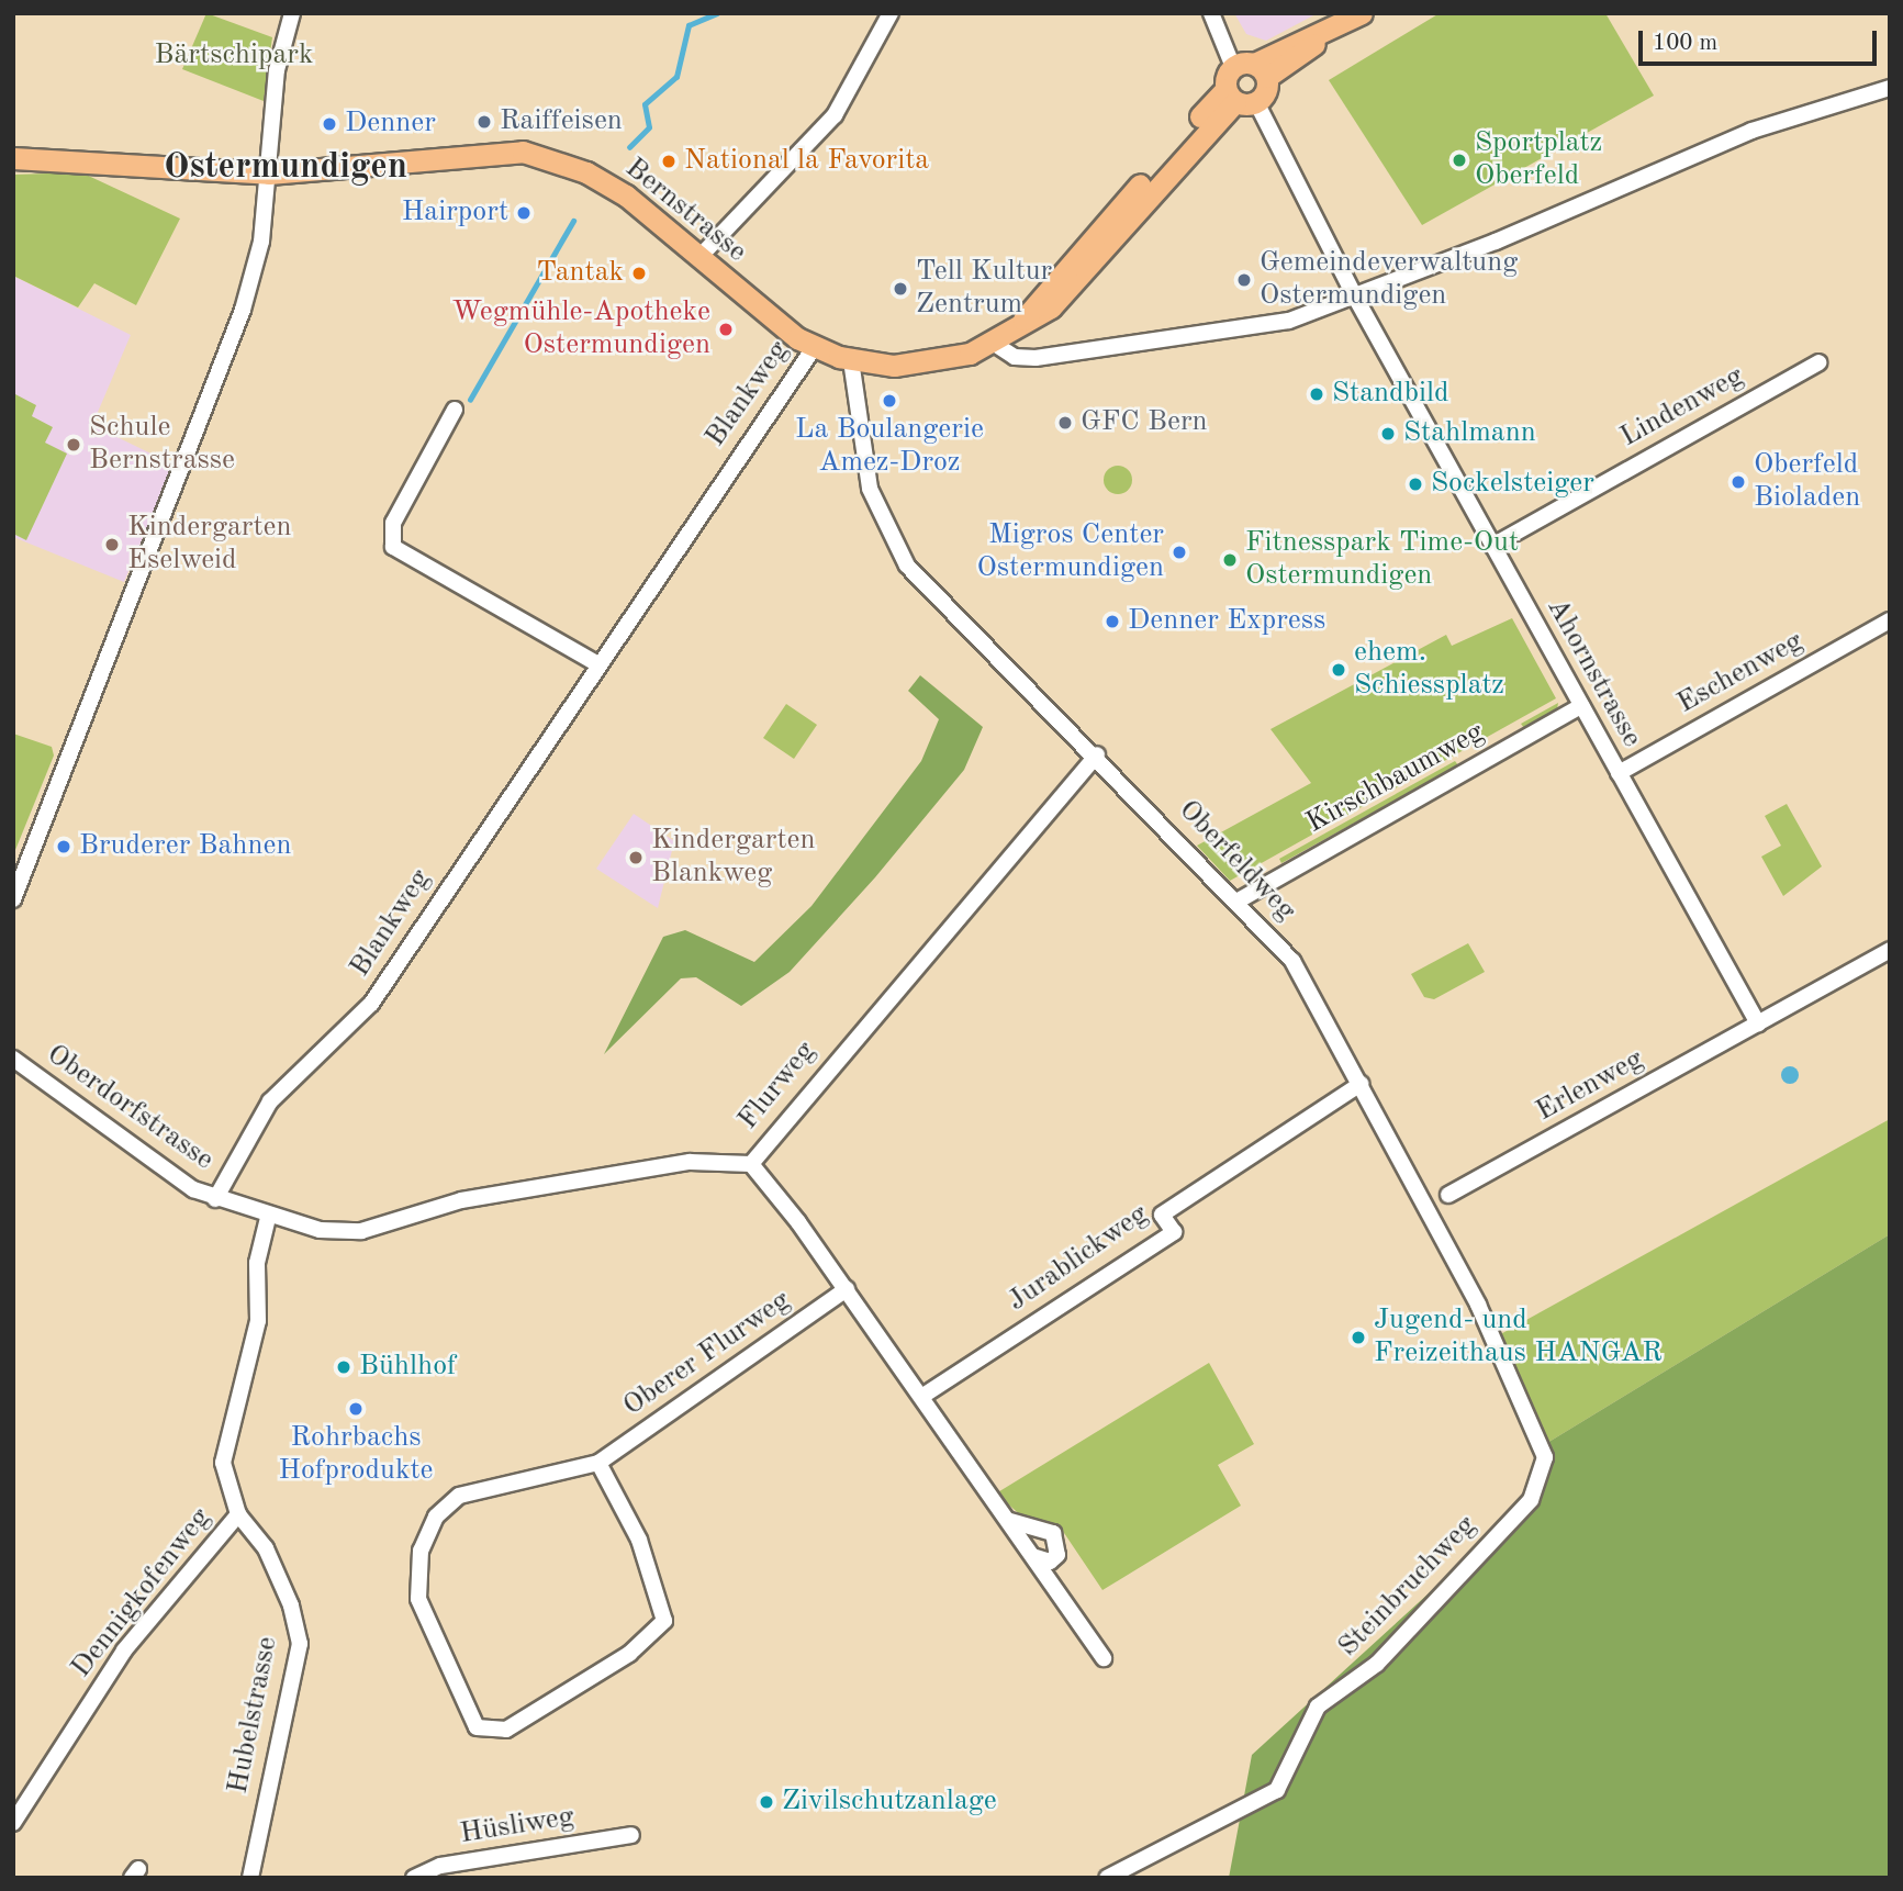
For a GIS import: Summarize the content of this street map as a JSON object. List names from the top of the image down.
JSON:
{
  "streets": {
    "main road": ["Bernstrasse"],
    "street": [
      "Blankweg",
      "Lindenweg",
      "Ahornstrasse",
      "Eschenweg",
      "Kirschbaumweg",
      "Oberfeldweg",
      "Flurweg",
      "Erlenweg",
      "Oberdorfstrasse",
      "Jurablickweg",
      "Oberer Flurweg",
      "Steinbruchweg",
      "Dennigkofenweg",
      "Hubelstrasse",
      "Hüsliweg"
    ]
  },
  "crossings": [
    ["Bernstrasse", "Blankweg"],
    ["Bernstrasse", "Ahornstrasse"],
    ["Bernstrasse", "Oberfeldweg"],
    ["Blankweg", "Oberdorfstrasse"],
    ["Lindenweg", "Ahornstrasse"],
    ["Ahornstrasse", "Eschenweg"],
    ["Ahornstrasse", "Kirschbaumweg"],
    ["Ahornstrasse", "Erlenweg"],
    ["Kirschbaumweg", "Oberfeldweg"],
    ["Oberfeldweg", "Flurweg"],
    ["Oberfeldweg", "Jurablickweg"],
    ["Oberfeldweg", "Steinbruchweg"],
    ["Flurweg", "Oberdorfstrasse"],
    ["Flurweg", "Hubelstrasse"],
    ["Oberdorfstrasse", "Hubelstrasse"],
    ["Dennigkofenweg", "Hubelstrasse"]
  ],
  "districts": ["Ostermundigen"],
  "parks": ["Bärtschipark"],
  "places": [
    "Raiffeisen",
    "Denner",
    "Sportplatz Oberfeld",
    "National la Favorita",
    "Hairport",
    "Tantak",
    "Gemeindeverwaltung Ostermundigen",
    "Tell Kultur Zentrum",
    "Wegmühle-Apotheke Ostermundigen",
    "Standbild",
    "La Boulangerie Amez-Droz",
    "GFC Bern",
    "Stahlmann",
    "Schule Bernstrasse",
    "Oberfeld Bioladen",
    "Sockelsteiger",
    "Kindergarten Eselweid",
    "Migros Center Ostermundigen",
    "Fitnesspark Time-Out Ostermundigen",
    "Denner Express",
    "ehem. Schiessplatz",
    "Bruderer Bahnen",
    "Kindergarten Blankweg",
    "Jugend- und Freizeithaus HANGAR",
    "Bühlhof",
    "Rohrbachs Hofprodukte",
    "Zivilschutzanlage"
  ],
  "scale_bar": "100 m"
}
